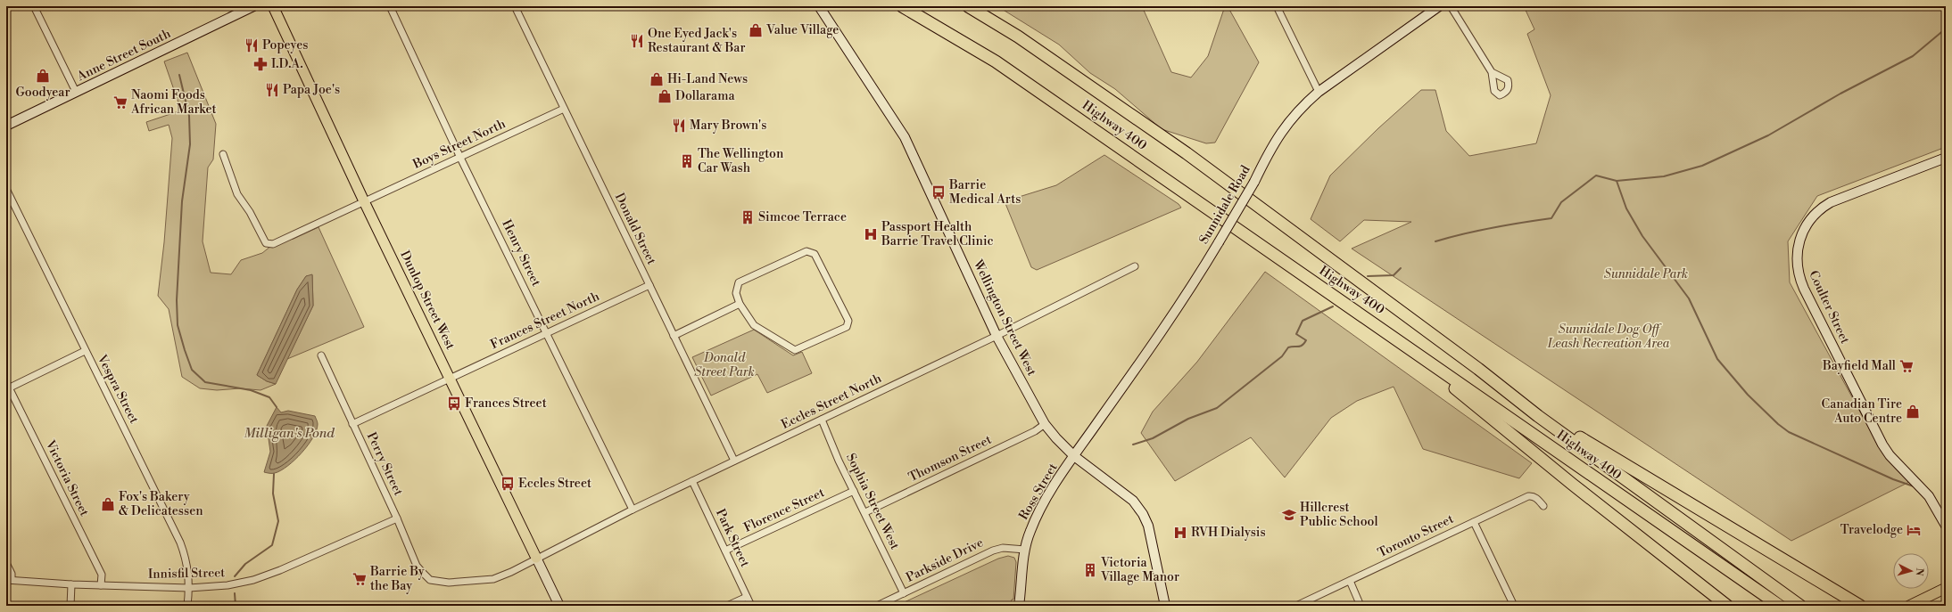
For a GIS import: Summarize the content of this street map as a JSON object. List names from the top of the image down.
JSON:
{
  "streets": {
    "highway": ["Highway 400"],
    "main road": ["Dunlop Street West"],
    "street": [
      "Anne Street South",
      "Boys Street North",
      "Sunnidale Road",
      "Donald Street",
      "Henry Street",
      "Coulter Street",
      "Wellington Street West",
      "Frances Street North",
      "Vespra Street",
      "Eccles Street North",
      "Thomson Street",
      "Perry Street",
      "Victoria Street",
      "Ross Street",
      "Sophia Street West",
      "Florence Street",
      "Toronto Street",
      "Park Street",
      "Parkside Drive",
      "Innisfil Street"
    ]
  },
  "crossings": [
    ["Boys Street North", "Donald Street"],
    ["Boys Street North", "Henry Street"],
    ["Boys Street North", "Dunlop Street West"],
    ["Sunnidale Road", "Wellington Street West"],
    ["Sunnidale Road", "Ross Street"],
    ["Donald Street", "Frances Street North"],
    ["Donald Street", "Eccles Street North"],
    ["Henry Street", "Frances Street North"],
    ["Henry Street", "Eccles Street North"],
    ["Dunlop Street West", "Frances Street North"],
    ["Dunlop Street West", "Eccles Street North"],
    ["Wellington Street West", "Eccles Street North"],
    ["Wellington Street West", "Thomson Street"],
    ["Wellington Street West", "Ross Street"],
    ["Frances Street North", "Perry Street"],
    ["Vespra Street", "Innisfil Street"],
    ["Eccles Street North", "Perry Street"],
    ["Eccles Street North", "Sophia Street West"],
    ["Eccles Street North", "Park Street"],
    ["Thomson Street", "Sophia Street West"],
    ["Perry Street", "Innisfil Street"],
    ["Victoria Street", "Innisfil Street"],
    ["Ross Street", "Parkside Drive"],
    ["Sophia Street West", "Florence Street"],
    ["Sophia Street West", "Parkside Drive"],
    ["Florence Street", "Park Street"]
  ],
  "water": ["Milligan's Pond"],
  "parks": ["Sunnidale Park", "Sunnidale Dog Off Leash Recreation Area", "Donald Street Park"],
  "places": {
    "shop": [
      "Value Village",
      "Goodyear",
      "Hi-Land News",
      "Dollarama",
      "Canadian Tire Auto Centre",
      "Fox's Bakery & Delicatessen"
    ],
    "restaurant": [
      "One Eyed Jack's Restaurant & Bar",
      "Popeyes",
      "Papa Joe's",
      "Mary Brown's"
    ],
    "pharmacy": ["I.D.A."],
    "supermarket": ["Naomi Foods African Market", "Bayfield Mall", "Barrie By the Bay"],
    "building": ["The Wellington Car Wash", "Simcoe Terrace", "Victoria Village Manor"],
    "bus stop": ["Barrie Medical Arts", "Frances Street", "Eccles Street"],
    "hospital": ["Passport Health Barrie Travel Clinic", "RVH Dialysis"],
    "school or university": ["Hillcrest Public School"],
    "hotel": ["Travelodge"]
  },
  "north": "right"
}
